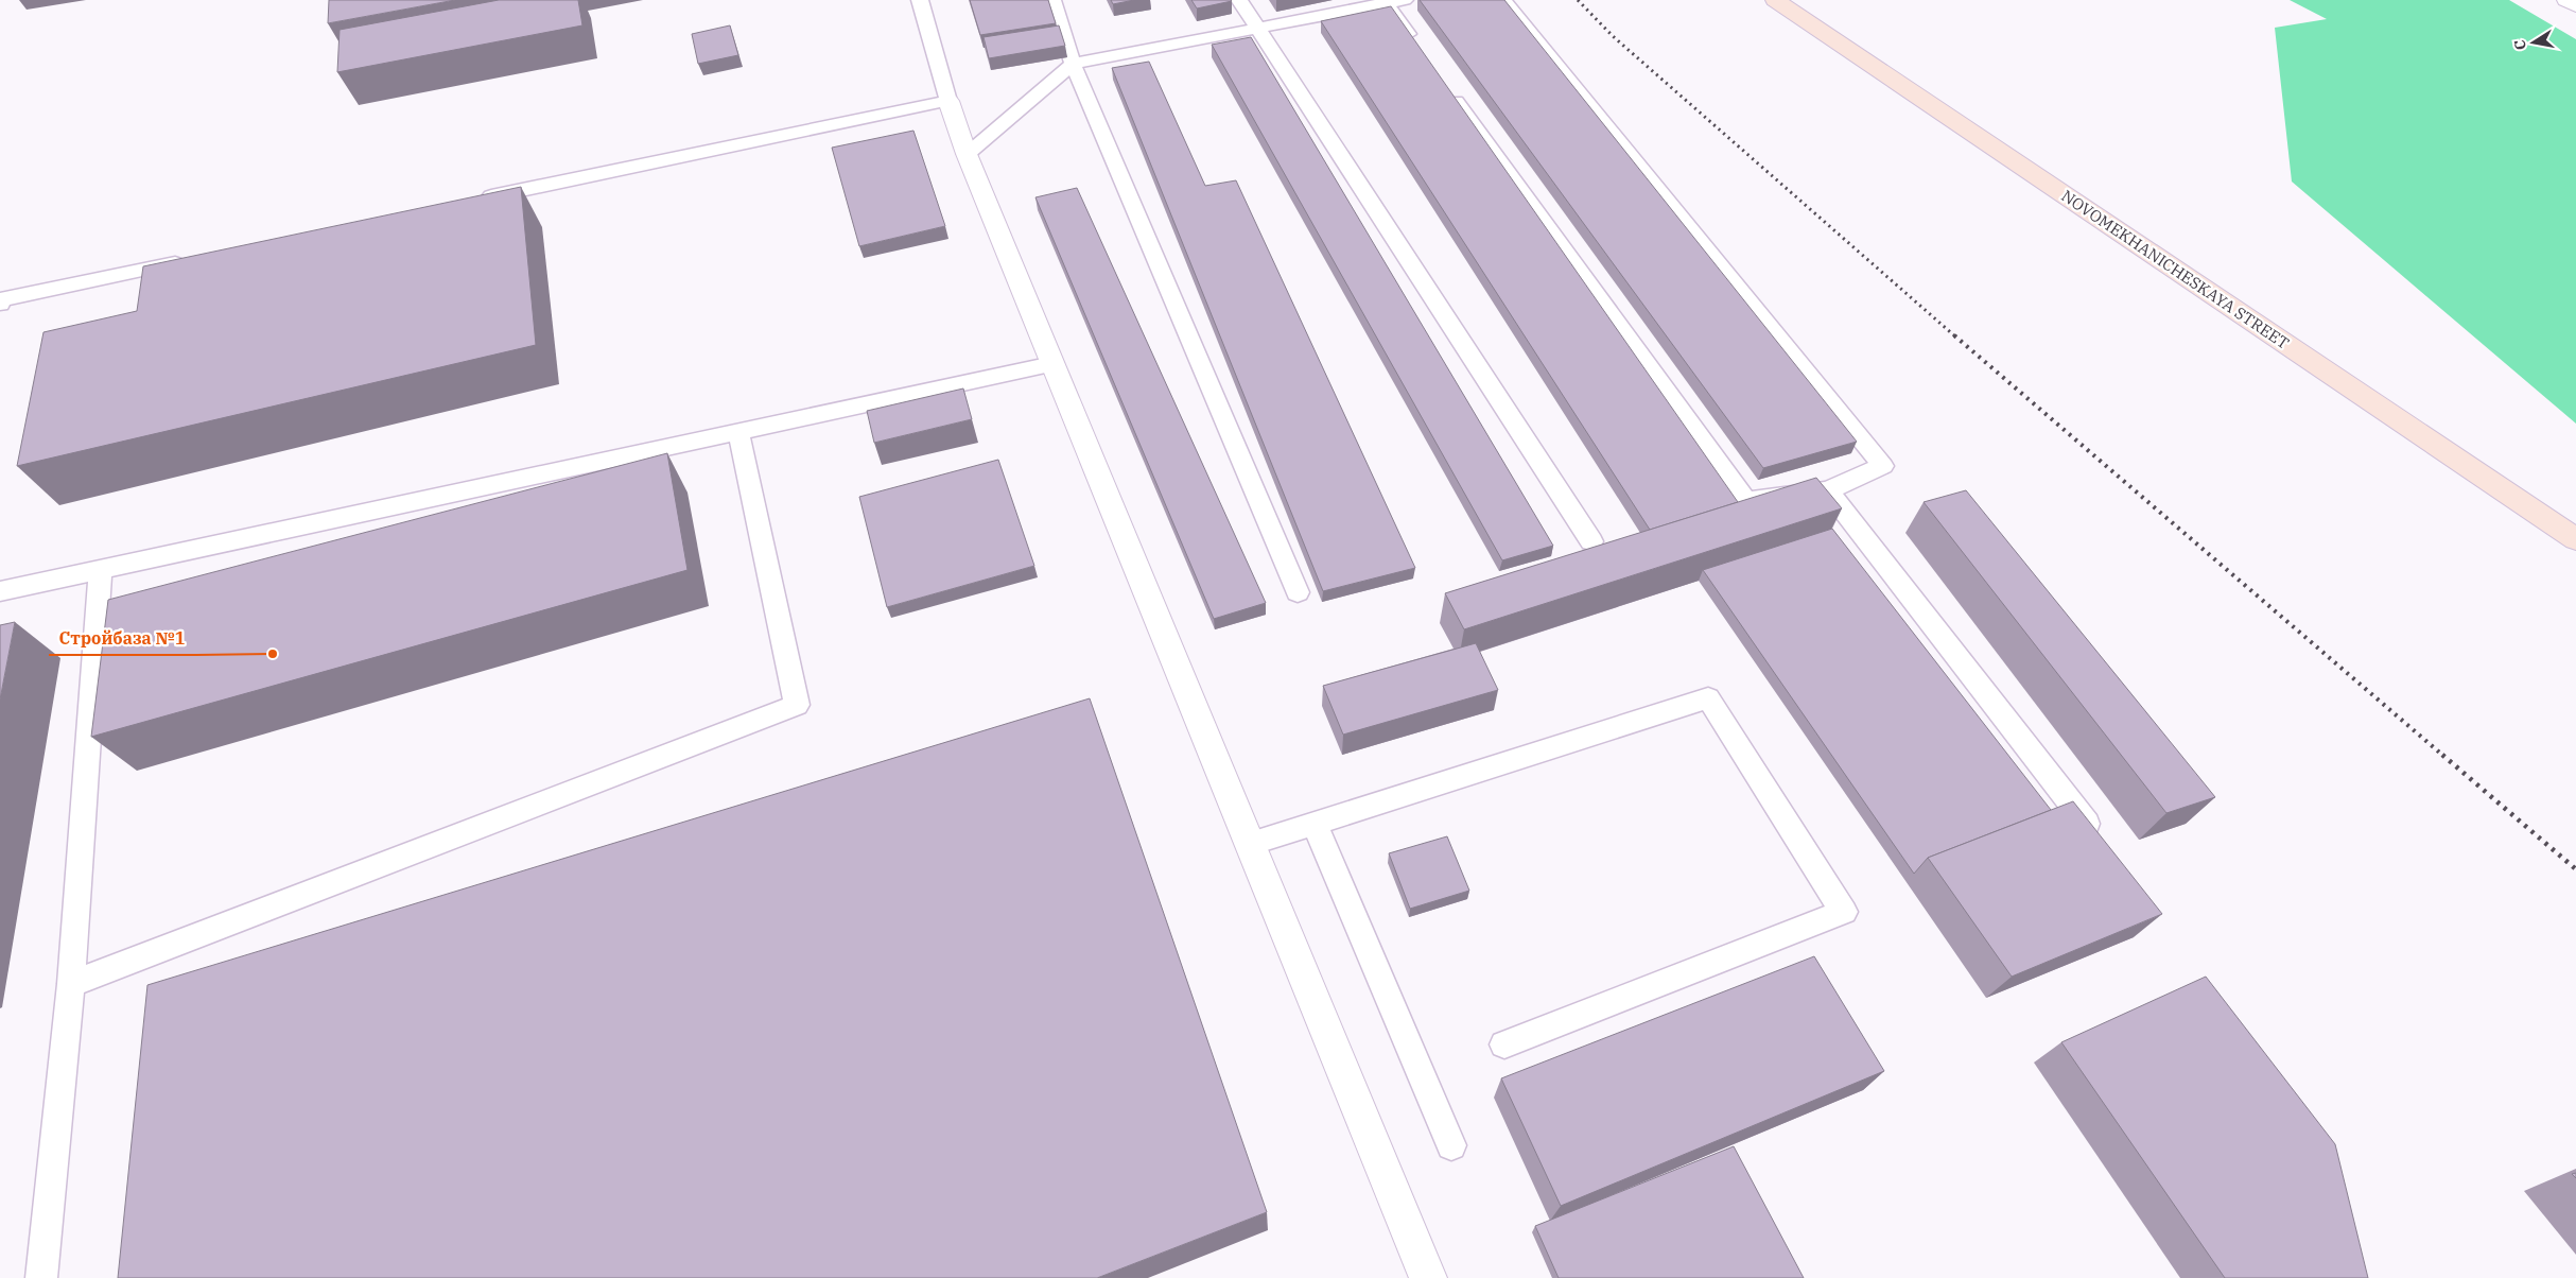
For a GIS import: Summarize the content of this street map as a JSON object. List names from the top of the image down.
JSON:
{
  "streets": {
    "main road": ["NOVOMEKHANICHESKAYA STREET"]
  },
  "places": ["Стройбаза №1"],
  "north": "left"
}
